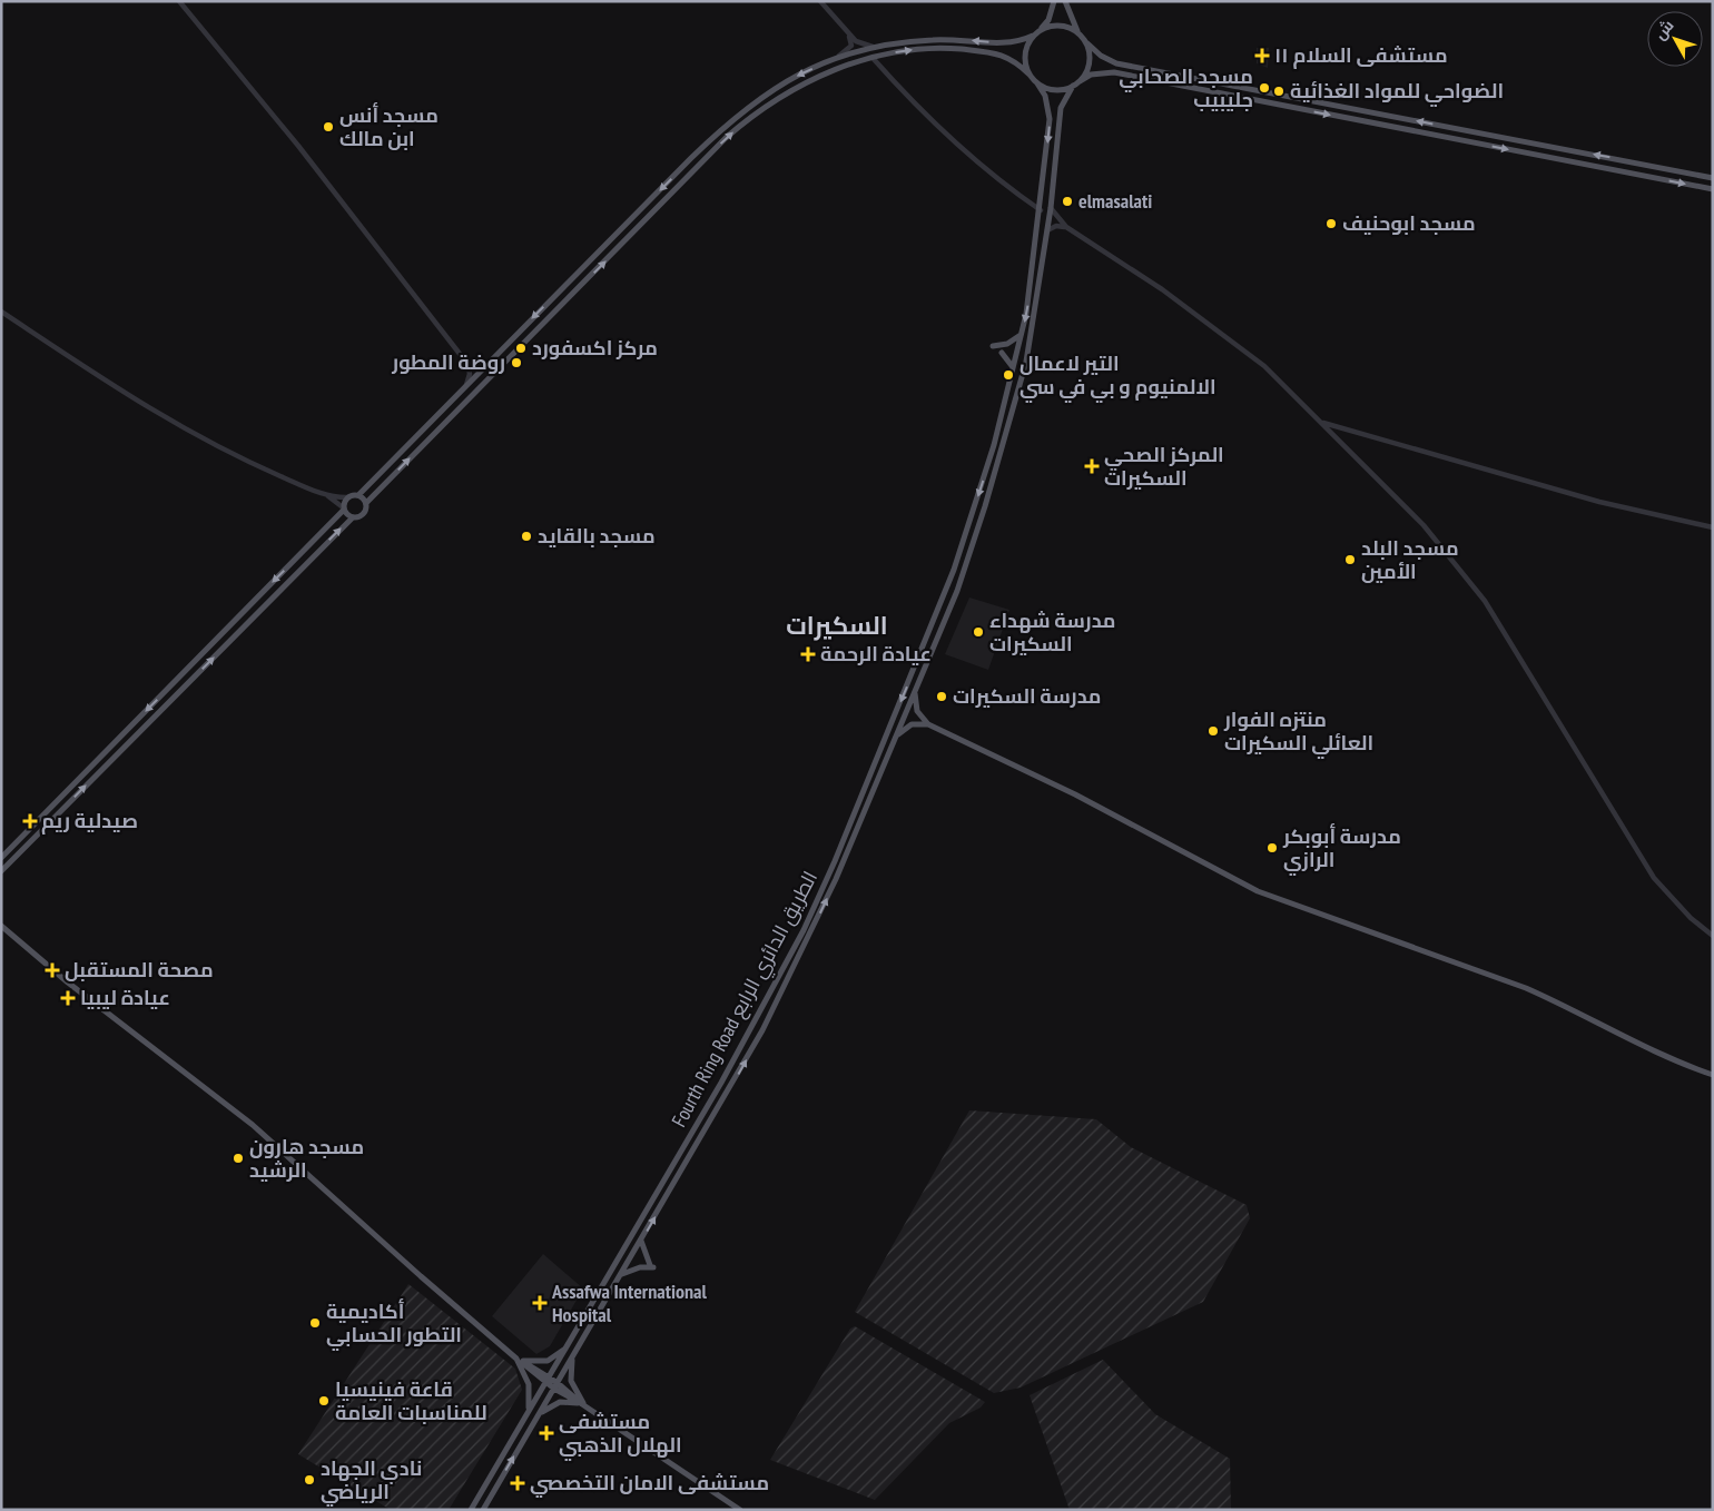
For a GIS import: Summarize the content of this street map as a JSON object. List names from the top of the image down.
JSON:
{
  "streets": {
    "main road": ["Fourth Ring Road الطريق الدائري الرابع"]
  },
  "districts": ["السكيرات"],
  "places": {
    "health": [
      "مستشفى السلام ١١",
      "المركز الصحي السكيرات",
      "عيادة الرحمة",
      "صيدلية ريم",
      "مصحة المستقبل",
      "عيادة ليبيا",
      "Assafwa International Hospital",
      "مستشفى الهلال الذهبي",
      "مستشفى الامان التخصصي"
    ],
    "other": [
      "مسجد الصحابي جليبيب",
      "الضواحي للمواد الغذائية",
      "مسجد أنس ابن مالك",
      "elmasalati",
      "مسجد ابوحنيف",
      "مركز اكسفورد",
      "روضة المطور",
      "التير لاعمال الالمنيوم و بي في سي",
      "مسجد بالقايد",
      "مسجد البلد الأمين",
      "مدرسة شهداء السكيرات",
      "مدرسة السكيرات",
      "منتزه الفوار العائلي السكيرات",
      "مدرسة أبوبكر الرازي",
      "مسجد هارون الرشيد",
      "أكاديمية التطور الحسابي",
      "قاعة فينيسيا للمناسبات العامة",
      "نادي الجهاد الرياضي"
    ]
  },
  "north": "top left"
}
